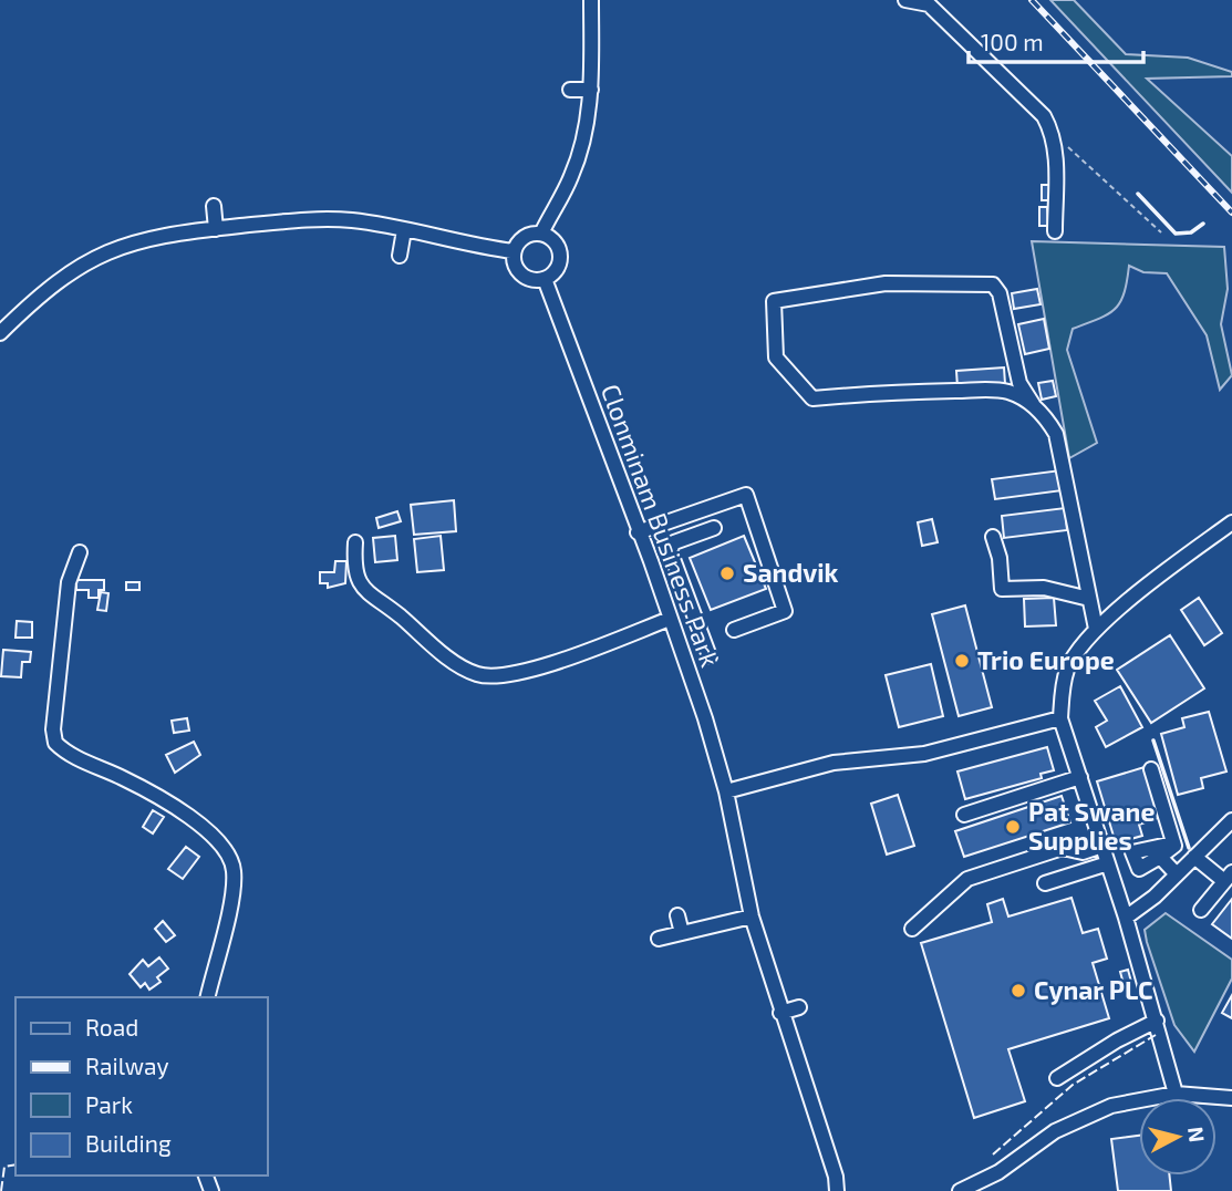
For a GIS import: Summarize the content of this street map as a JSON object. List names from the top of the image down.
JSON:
{
  "streets": {
    "street": ["Clonminam Business Park"]
  },
  "places": [
    "Sandvik",
    "Trio Europe",
    "Pat Swane Supplies",
    "Cynar PLC"
  ],
  "legend": [
    "Road",
    "Railway",
    "Park",
    "Building"
  ],
  "scale_bar": "100 m",
  "north": "right"
}
